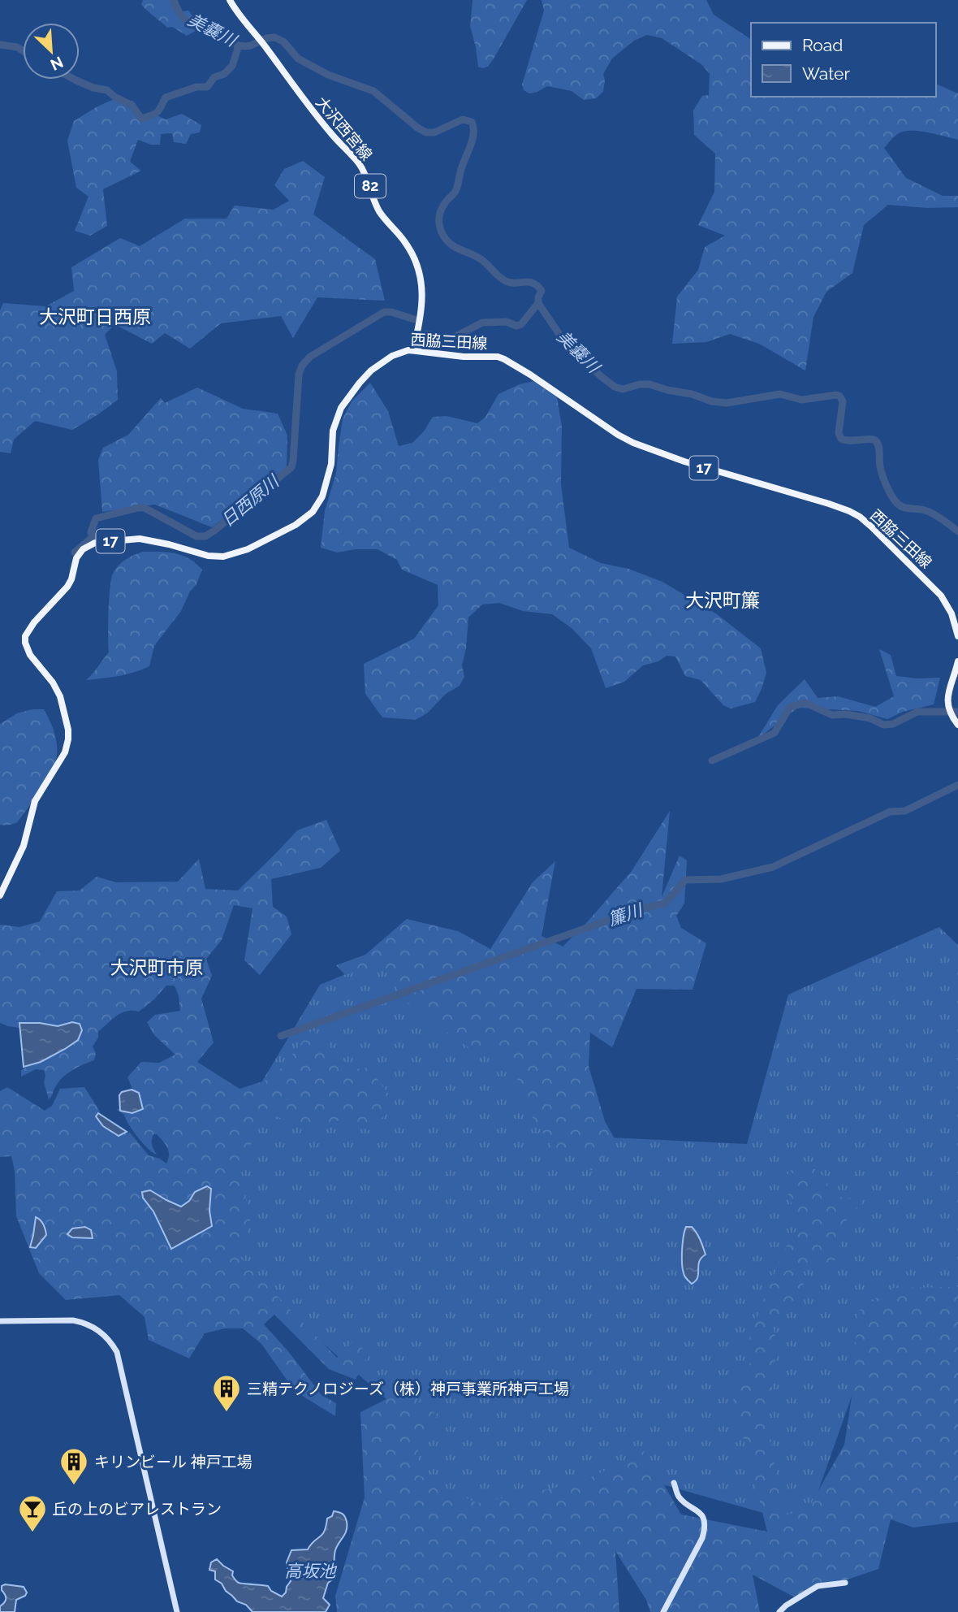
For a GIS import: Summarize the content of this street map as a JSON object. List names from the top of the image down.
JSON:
{
  "streets": {
    "main road": [
      "大沢西宮線",
      "82",
      "西脇三田線",
      "17"
    ]
  },
  "crossings": [
    ["大沢西宮線", "西脇三田線"]
  ],
  "districts": ["大沢町日西原", "大沢町簾", "大沢町市原"],
  "water": [
    "美嚢川",
    "日西原川",
    "簾川",
    "高坂池"
  ],
  "places": {
    "building": ["三精テクノロジーズ（株）神戸事業所神戸工場", "キリンビール 神戸工場"],
    "bar": ["丘の上のビアレストラン"]
  },
  "legend": ["Road", "Water"],
  "north": "bottom right"
}
